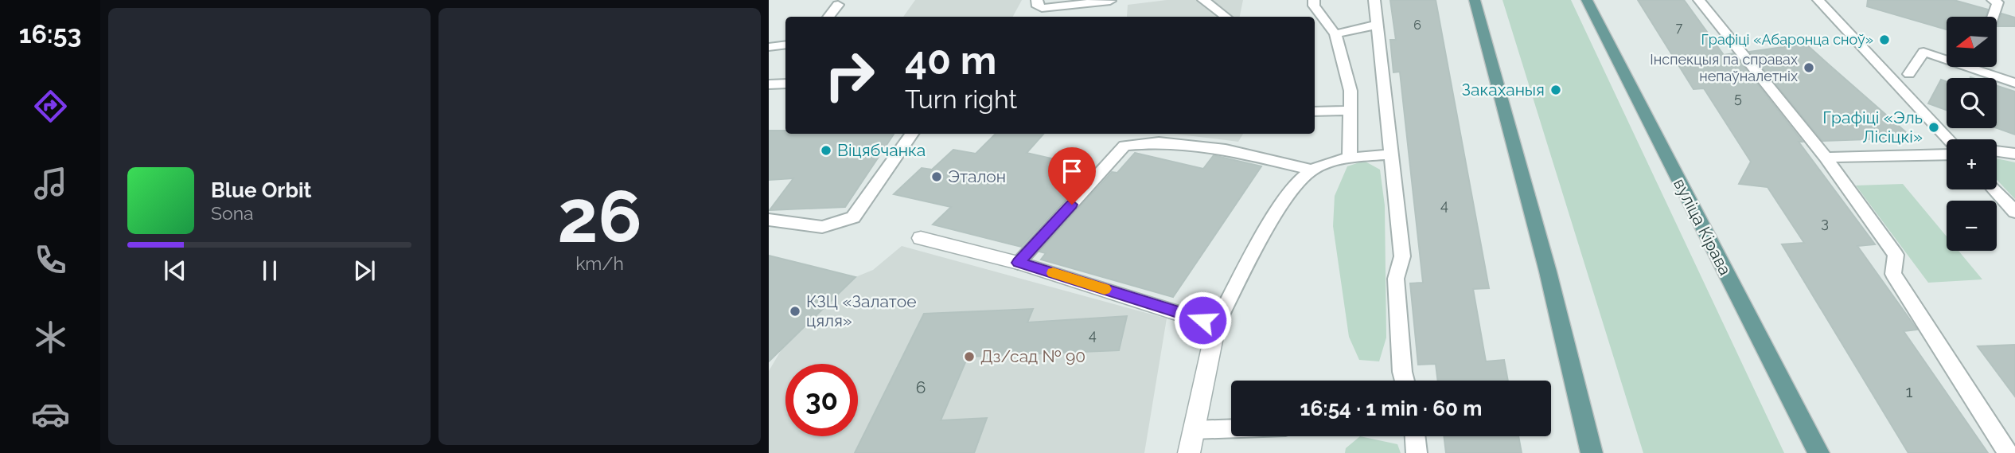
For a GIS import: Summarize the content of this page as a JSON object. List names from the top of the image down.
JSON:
{
  "streets": {
    "main road": ["вуліца Кірава"]
  },
  "places": [
    "Графіці «Абаронца сноў»",
    "Інспекцыя па справах непаўналетніх",
    "Закаханыя",
    "Графіці «Эль Лісіцкі»",
    "Віцябчанка",
    "Эталон",
    "КЗЦ «Залатое цяля»",
    "Дз/сад № 90"
  ],
  "house_numbers": [
    "6",
    "7",
    "5",
    "4",
    "3",
    "4",
    "6",
    "1"
  ],
  "north": "left",
  "page": {
    "tabs": "16:53",
    "tile": ["26", "km/h"],
    "map_buttons": ["+", "−"],
    "turn": ["40 m", "Turn right"],
    "song": ["Blue Orbit", "Sona"],
    "limit": "30",
    "trip": "16:54 · 1 min · 60 m"
  }
}
